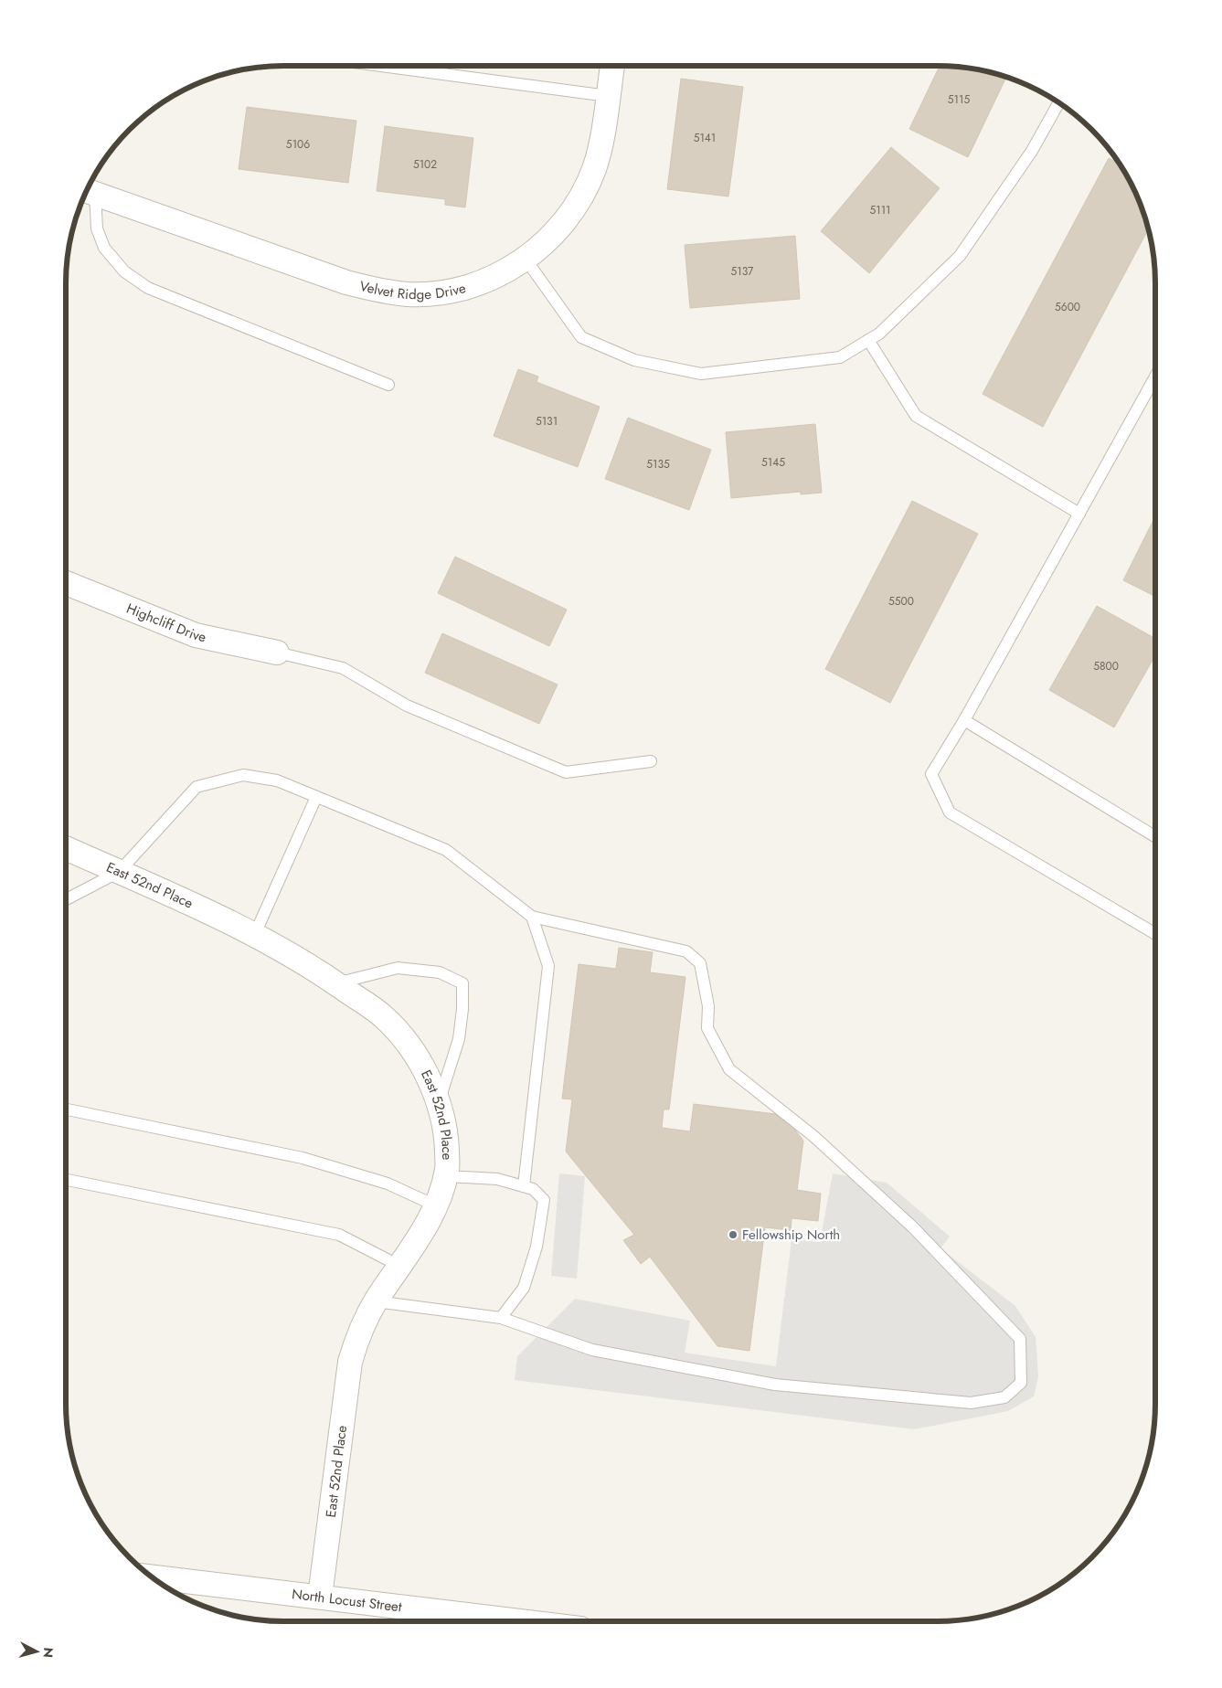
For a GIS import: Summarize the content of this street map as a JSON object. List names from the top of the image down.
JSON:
{
  "streets": {
    "street": [
      "Velvet Ridge Drive",
      "Highcliff Drive",
      "East 52nd Place",
      "North Locust Street"
    ]
  },
  "crossings": [
    ["East 52nd Place", "North Locust Street"]
  ],
  "places": ["Fellowship North"],
  "house_numbers": [
    "5115",
    "5141",
    "5106",
    "5102",
    "5111",
    "5137",
    "5600",
    "5131",
    "5145",
    "5135",
    "5500",
    "5800"
  ],
  "north": "right"
}
